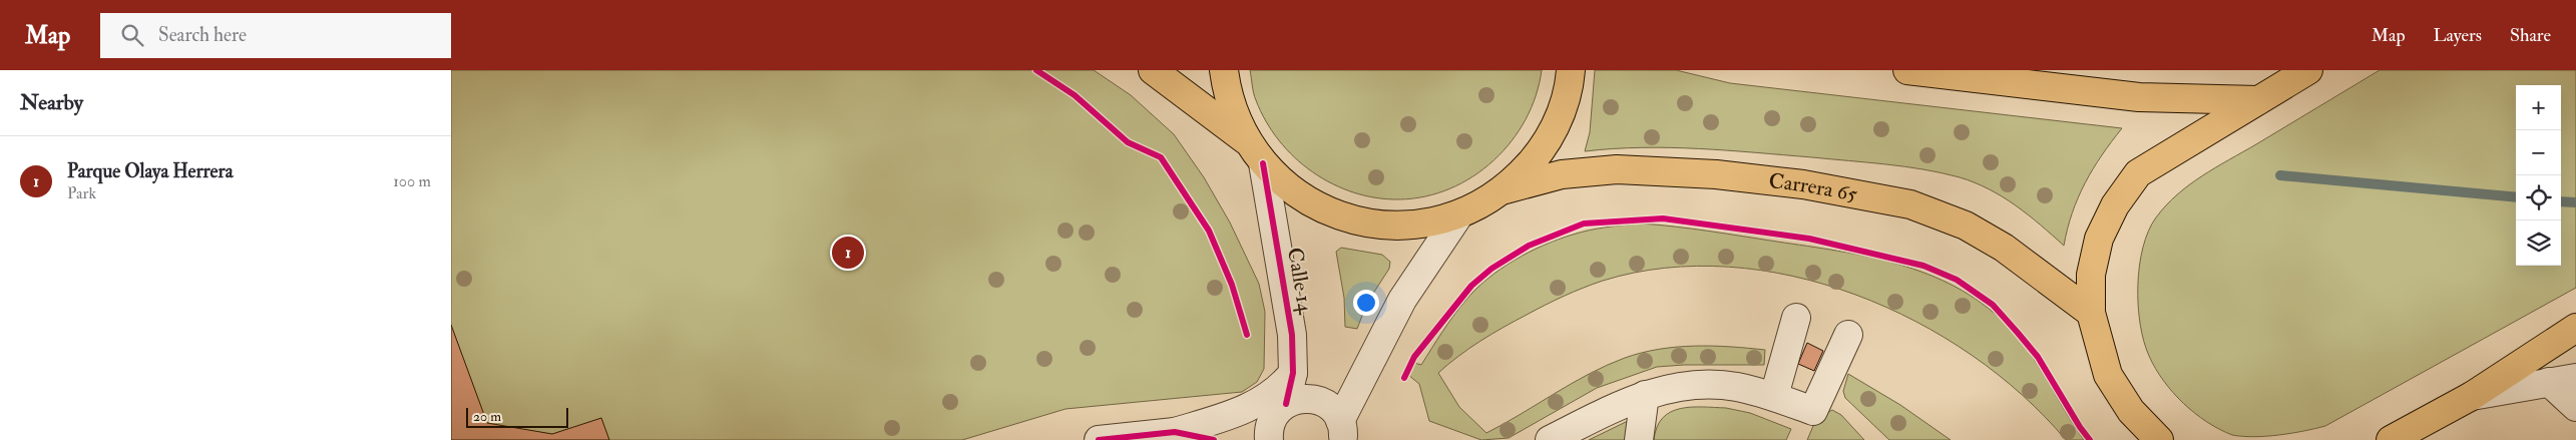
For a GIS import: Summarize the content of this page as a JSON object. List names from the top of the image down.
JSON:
{
  "streets": {
    "main road": ["Carrera 65"],
    "street": ["Calle 14"]
  },
  "scale_bar": "20 m",
  "page": {
    "header": "Map",
    "search": "Search here",
    "nav": ["Map", "Layers", "Share"],
    "heading": "Nearby",
    "map_buttons": ["+", "−"],
    "list": [
      {
        "mark": "1",
        "name": "Parque Olaya Herrera",
        "note": "Park",
        "value": "100 m"
      }
    ],
    "pins": "1",
    "scale": "20 m"
  }
}
